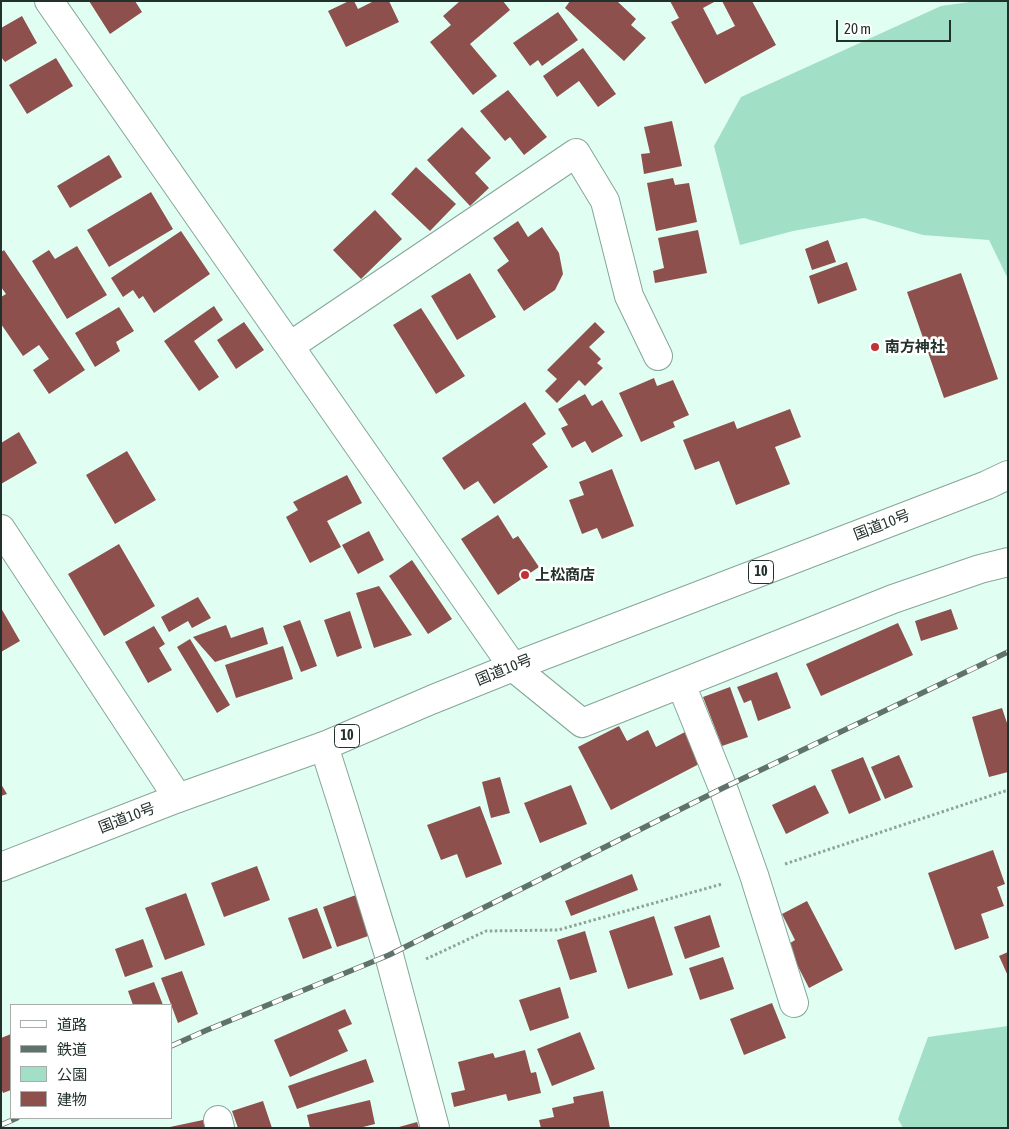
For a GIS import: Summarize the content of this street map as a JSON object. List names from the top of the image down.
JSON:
{
  "streets": {
    "main road": ["国道10号", "10"]
  },
  "places": ["南方神社", "上松商店"],
  "legend": [
    "道路",
    "鉄道",
    "公園",
    "建物"
  ],
  "scale_bar": "20 m"
}
